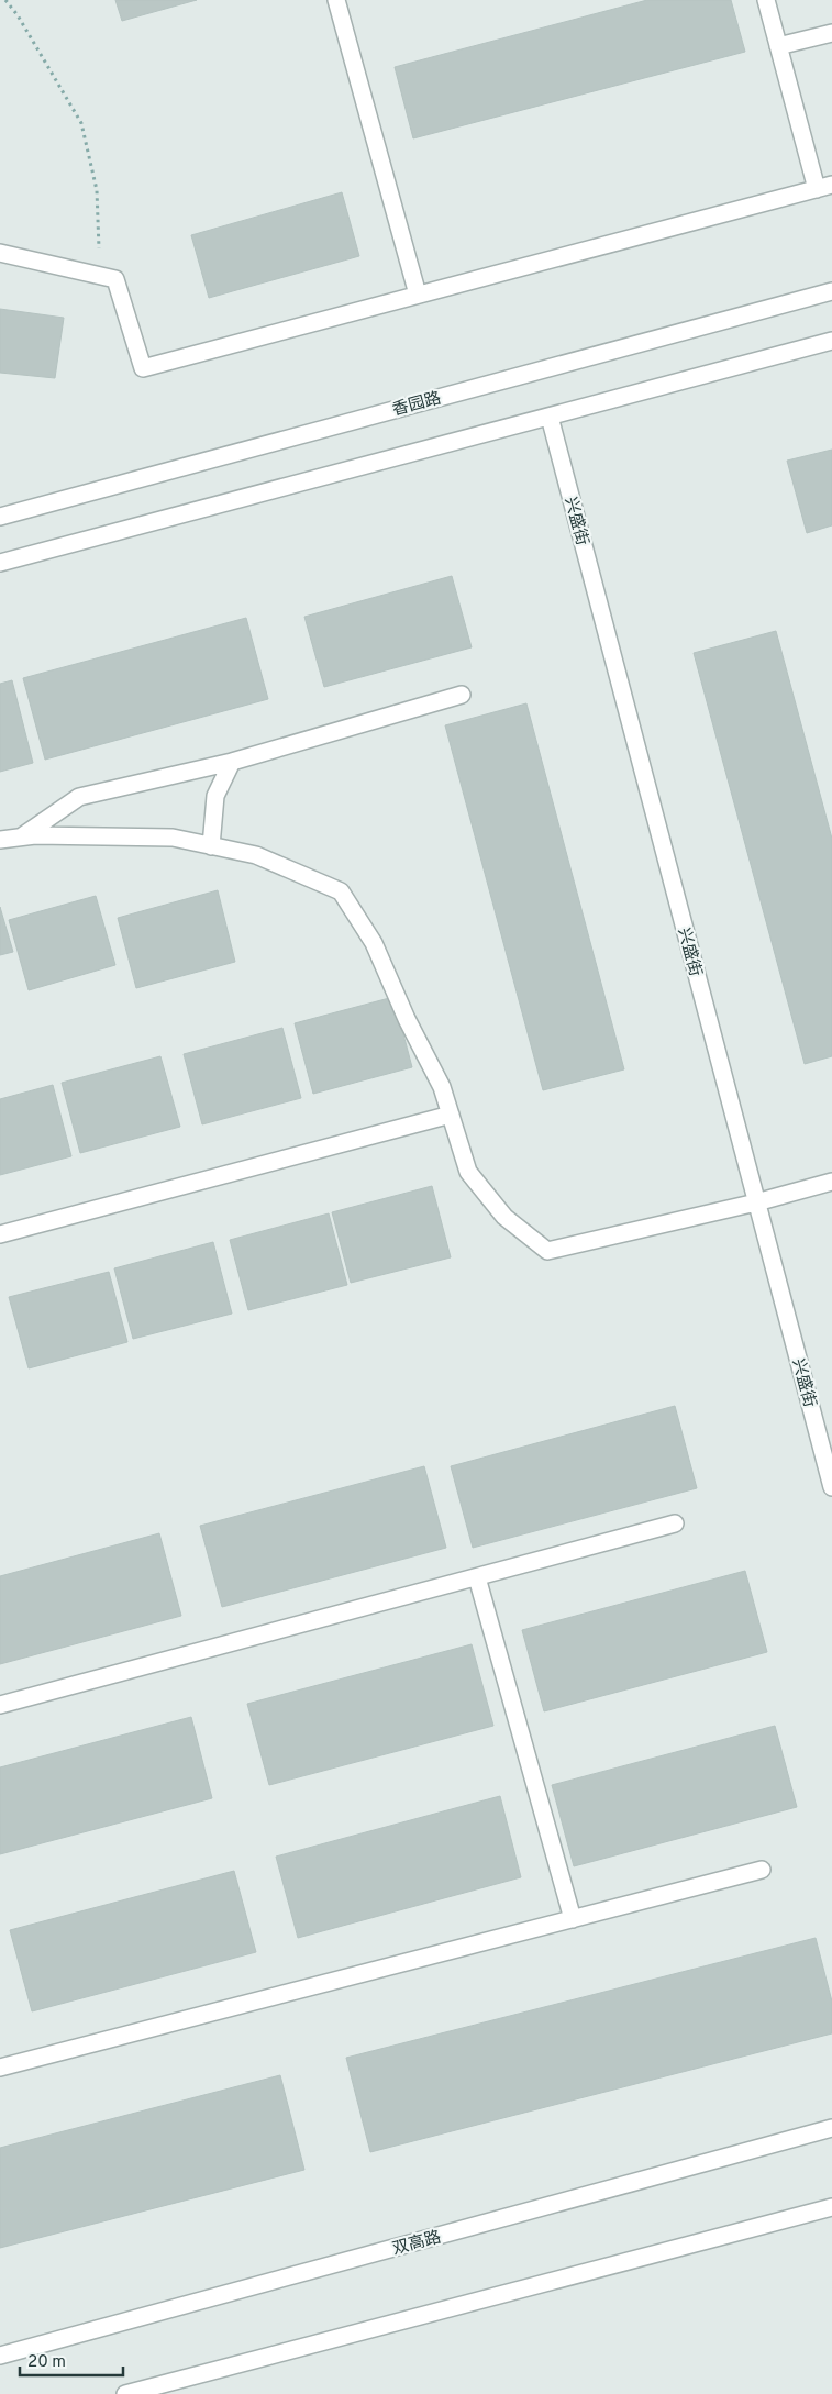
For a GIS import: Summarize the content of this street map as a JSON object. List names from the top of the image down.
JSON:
{
  "streets": {
    "street": ["香园路", "兴盛街", "双高路"]
  },
  "scale_bar": "20 m"
}
